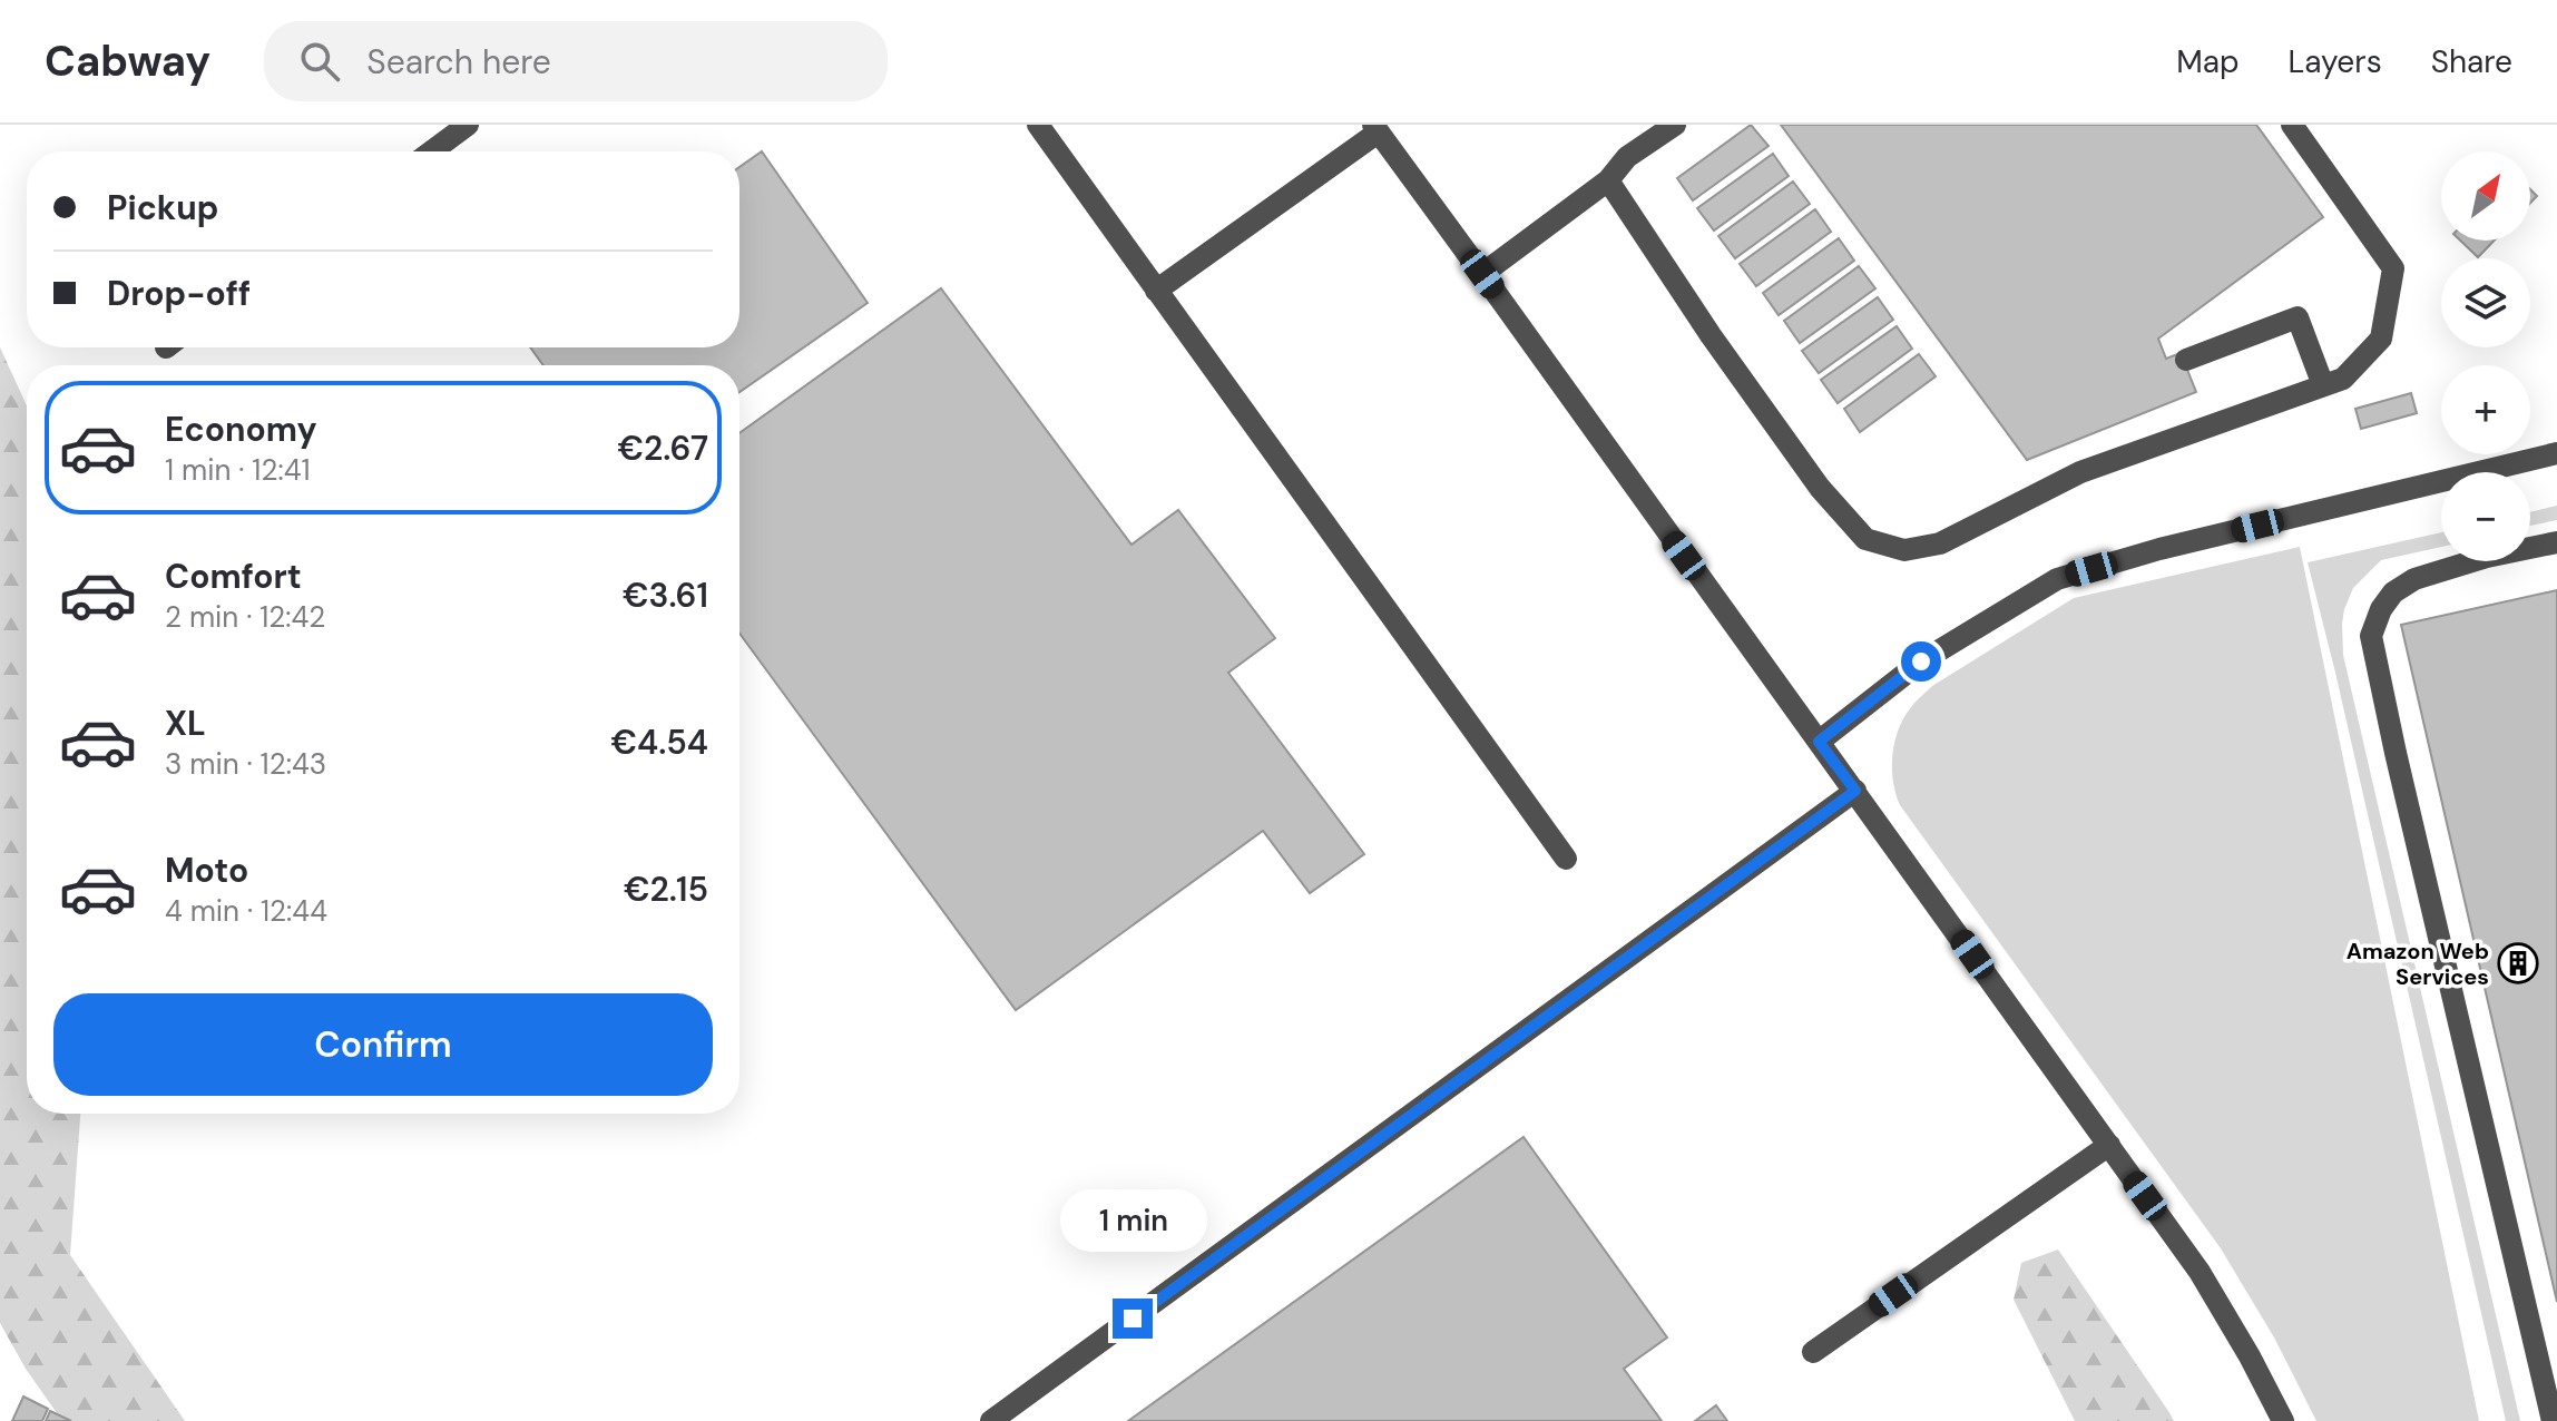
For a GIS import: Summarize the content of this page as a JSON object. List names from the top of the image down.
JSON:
{
  "places": {
    "building": ["Amazon Web Services"]
  },
  "north": "top right",
  "page": {
    "header": "Cabway",
    "search": "Search here",
    "nav": ["Map", "Layers", "Share"],
    "map_buttons": ["+", "−"],
    "banner": ["Pickup", "Drop-off"],
    "list": [
      {
        "name": "Economy",
        "note": "1 min · 12:41",
        "value": "€2.67"
      },
      {
        "name": "Comfort",
        "note": "2 min · 12:42",
        "value": "€3.61"
      },
      {
        "name": "XL",
        "note": "3 min · 12:43",
        "value": "€4.54"
      },
      {
        "name": "Moto",
        "note": "4 min · 12:44",
        "value": "€2.15"
      }
    ],
    "buttons": "Confirm",
    "bubble": "1 min"
  }
}
